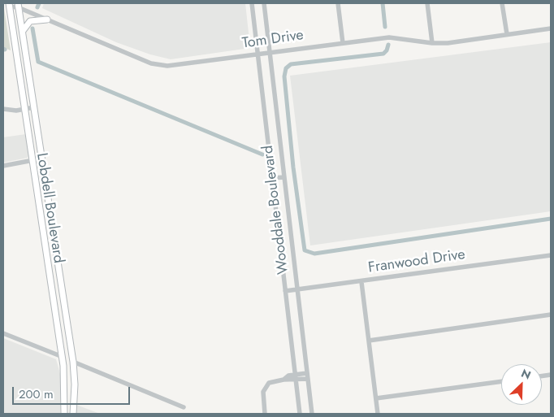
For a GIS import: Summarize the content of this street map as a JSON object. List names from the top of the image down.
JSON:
{
  "streets": {
    "main road": ["Lobdell Boulevard"],
    "street": ["Tom Drive", "Wooddale Boulevard", "Franwood Drive"]
  },
  "crossings": [
    ["Tom Drive", "Lobdell Boulevard"],
    ["Tom Drive", "Wooddale Boulevard"],
    ["Wooddale Boulevard", "Franwood Drive"]
  ],
  "scale_bar": "200 m",
  "north": "top right"
}
